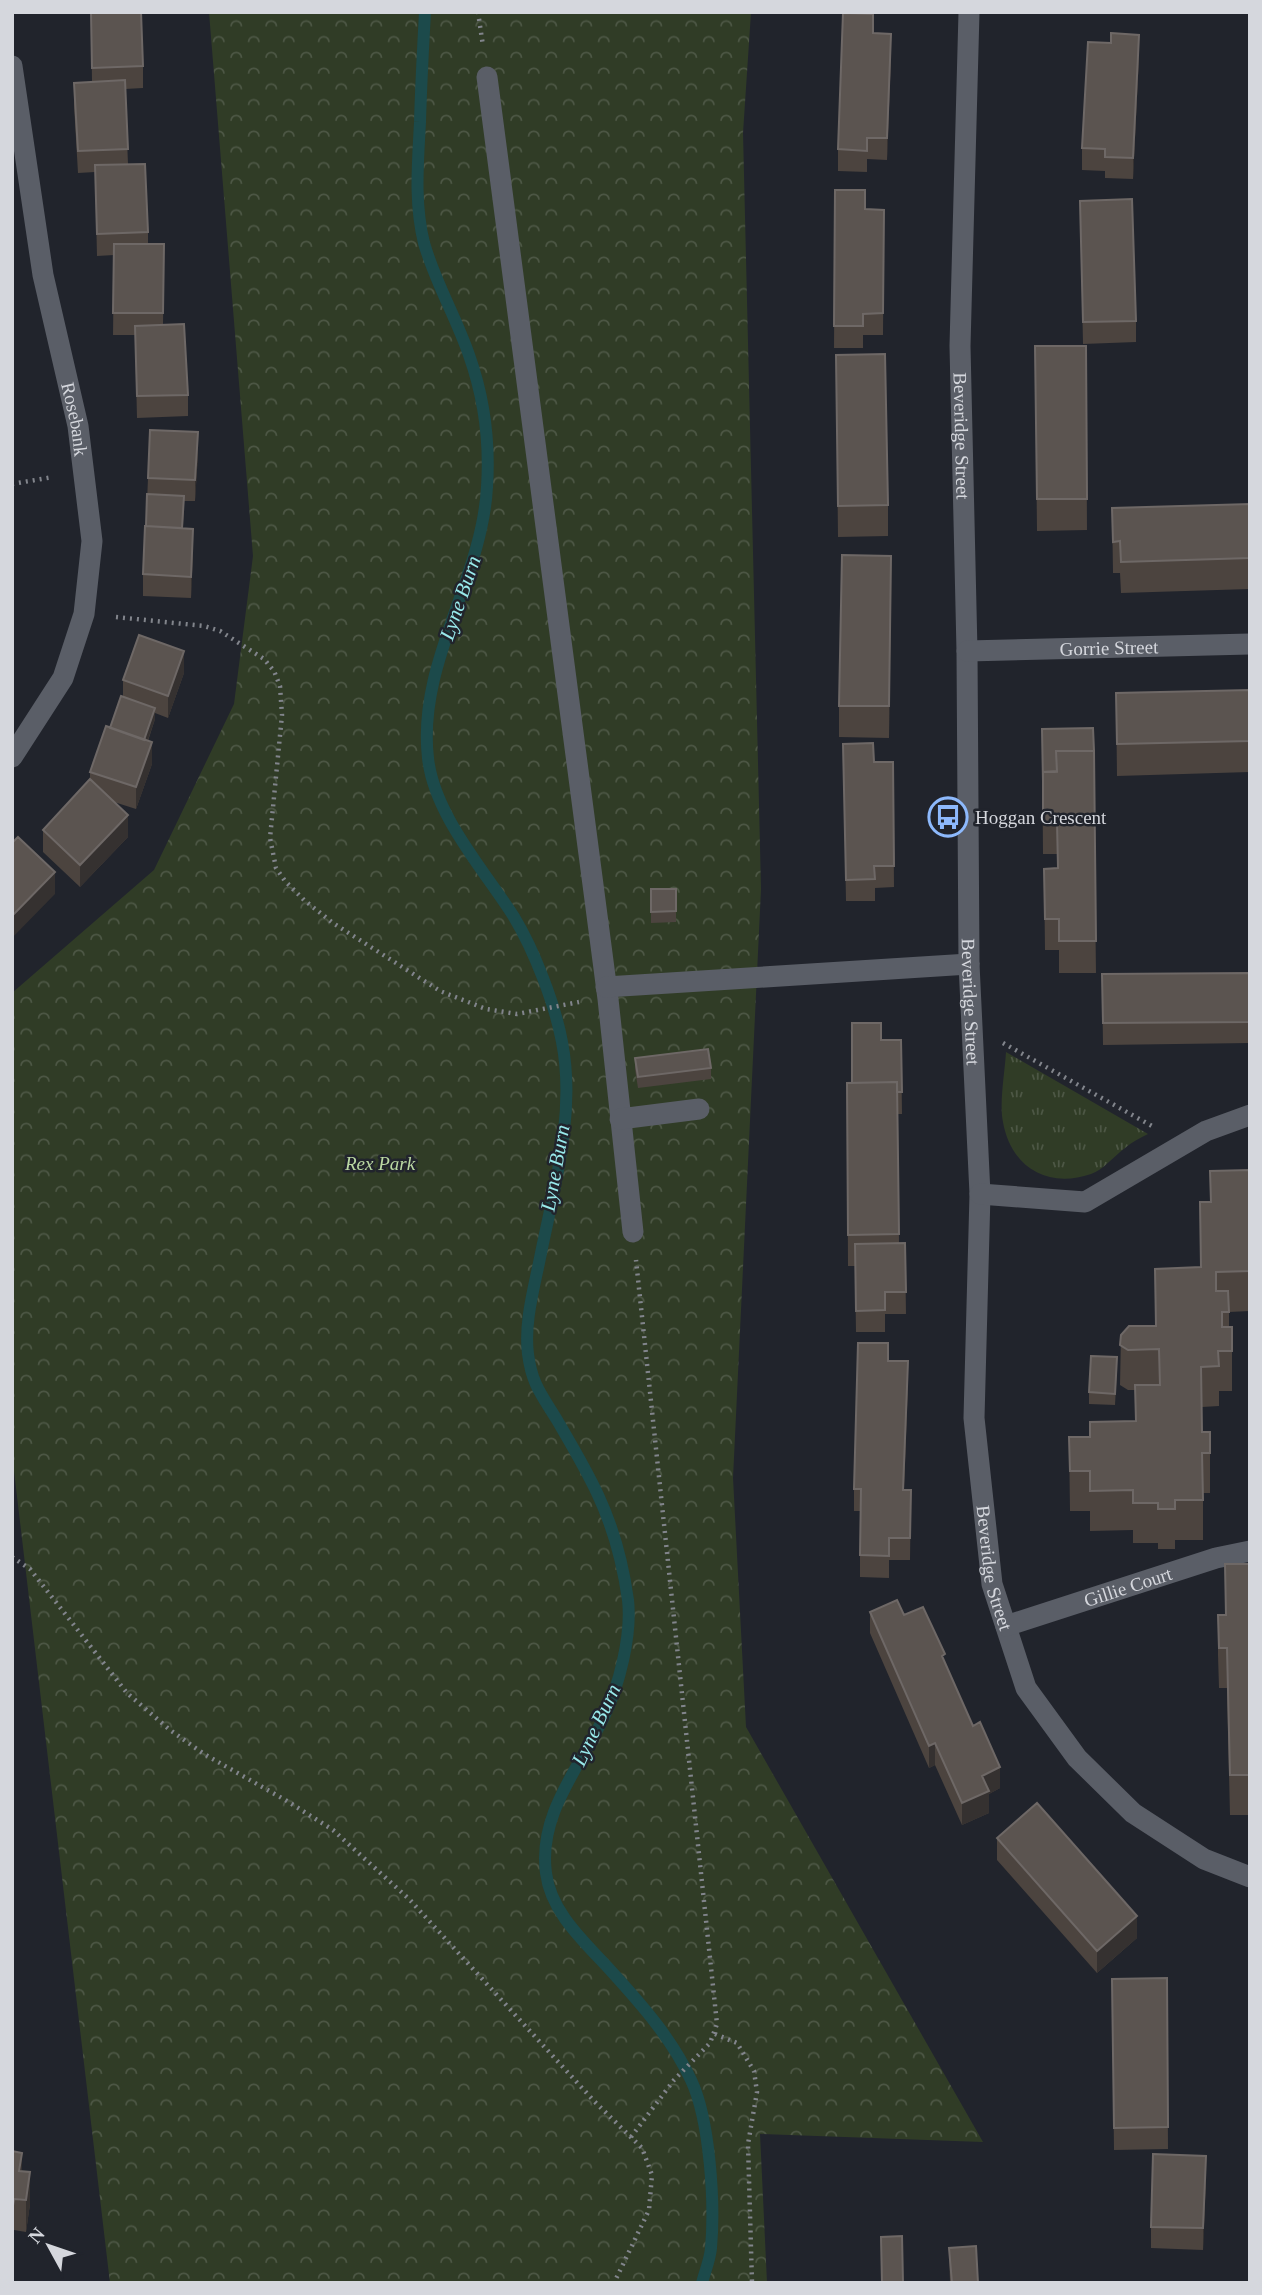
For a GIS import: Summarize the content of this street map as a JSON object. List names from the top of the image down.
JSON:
{
  "streets": {
    "street": [
      "Rosebank",
      "Beveridge Street",
      "Gorrie Street",
      "Gillie Court"
    ]
  },
  "crossings": [
    ["Beveridge Street", "Gorrie Street"],
    ["Beveridge Street", "Gillie Court"]
  ],
  "water": ["Lyne Burn"],
  "parks": ["Rex Park"],
  "places": {
    "bus stop": ["Hoggan Crescent"]
  },
  "north": "top left"
}
